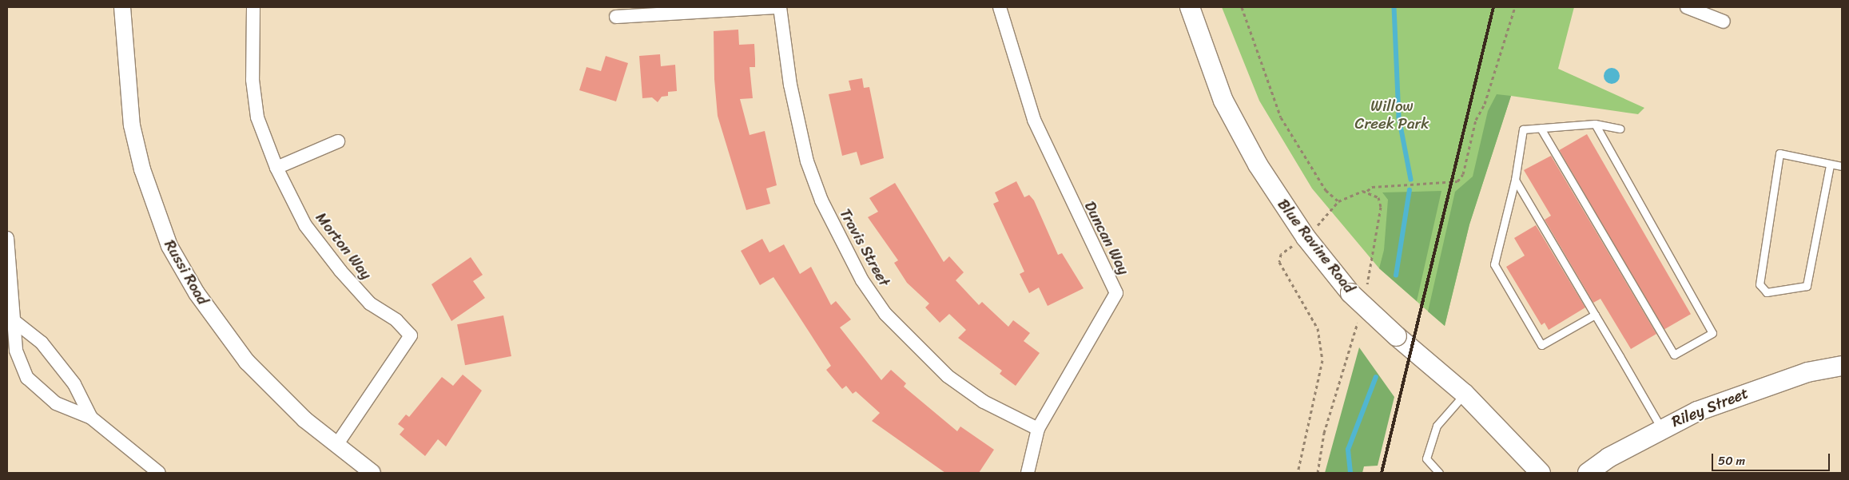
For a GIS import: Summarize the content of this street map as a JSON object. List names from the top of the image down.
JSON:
{
  "streets": {
    "main road": ["Blue Ravine Road", "Riley Street"],
    "street": [
      "Duncan Way",
      "Morton Way",
      "Travis Street",
      "Russi Road"
    ]
  },
  "crossings": [
    ["Duncan Way", "Travis Street"],
    ["Morton Way", "Russi Road"]
  ],
  "parks": ["Willow Creek Park"],
  "scale_bar": "50 m"
}
